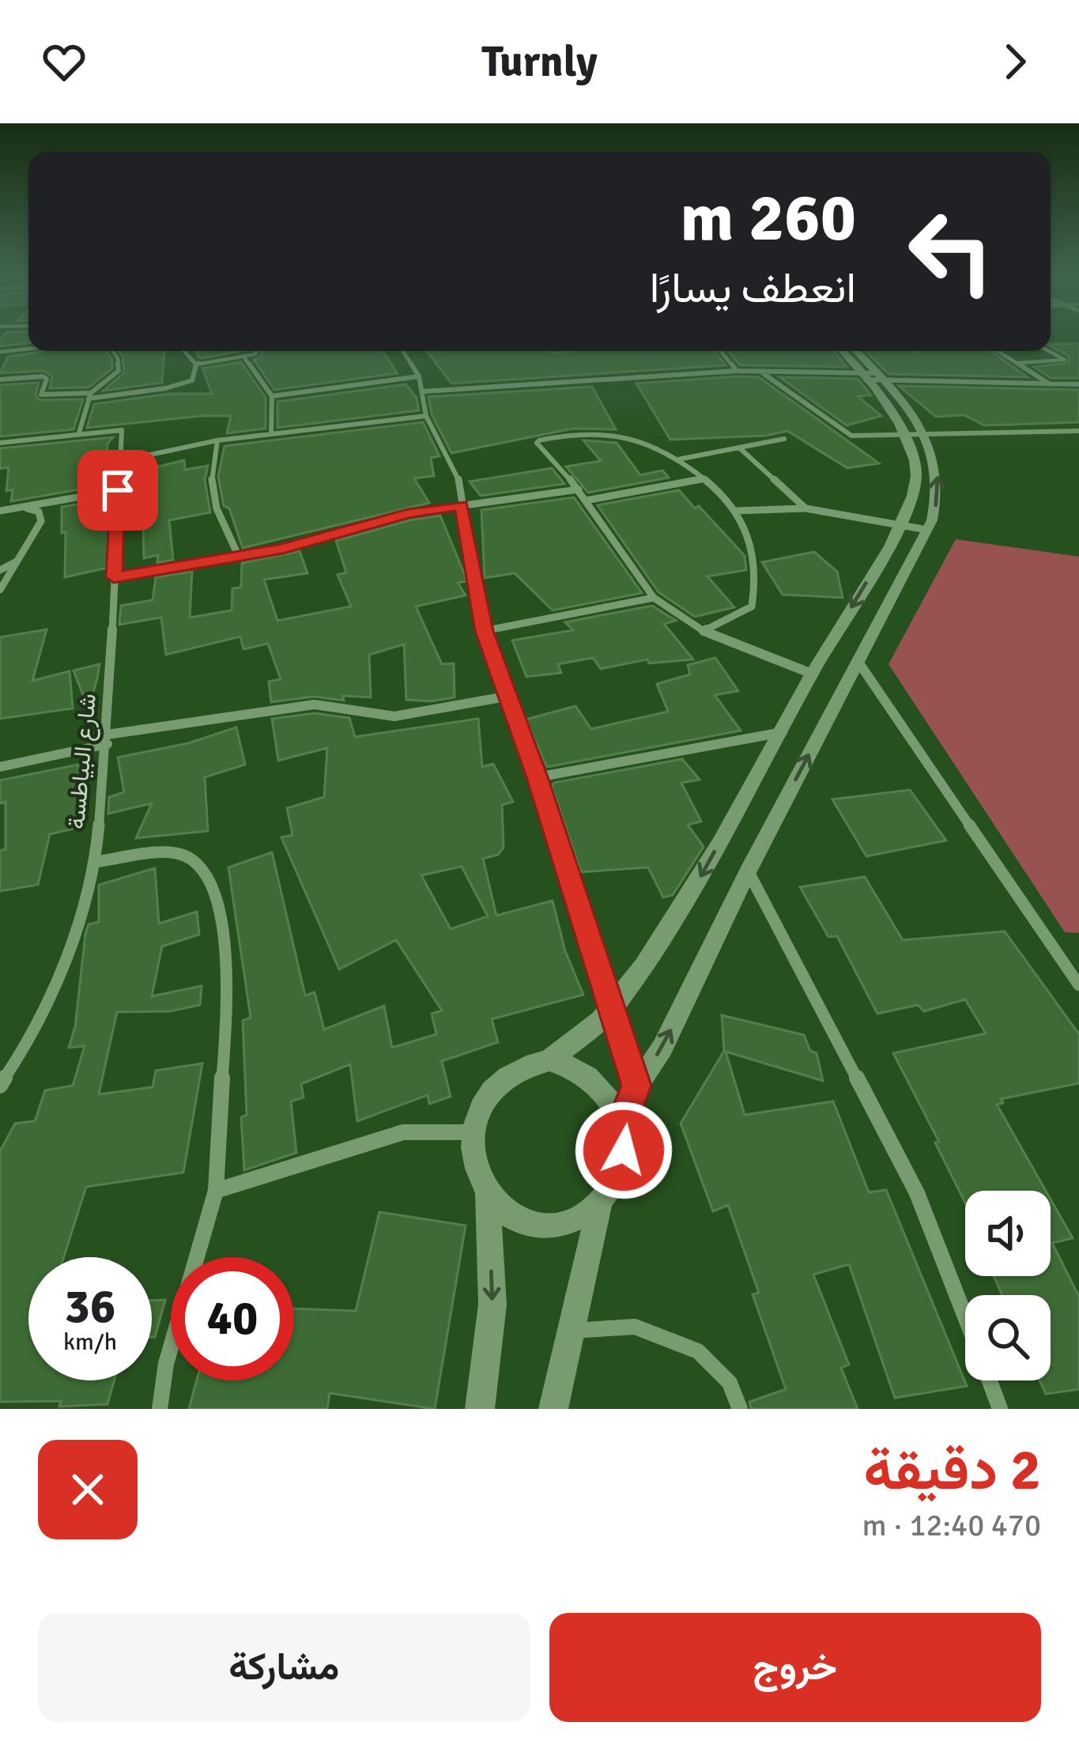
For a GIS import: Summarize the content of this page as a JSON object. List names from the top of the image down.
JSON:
{
  "streets": {
    "street": ["شارع البياطسة"]
  },
  "page": {
    "header": "Turnly",
    "turn": ["260 m", "انعطف يسارًا"],
    "speed": "36 km/h",
    "limit": "40",
    "heading": ["2 دقيقة", "470 m · 12:40"],
    "buttons": ["خروج", "مشاركة"]
  }
}
